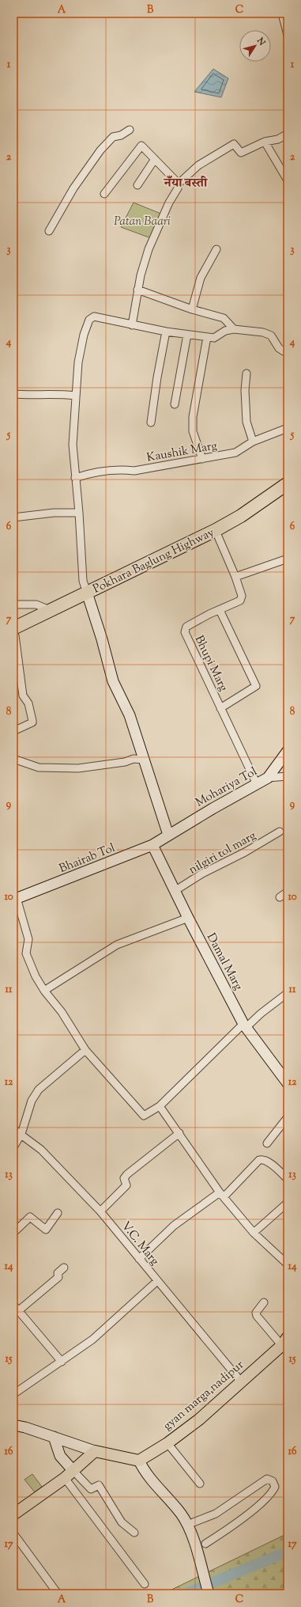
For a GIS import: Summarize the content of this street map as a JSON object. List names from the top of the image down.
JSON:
{
  "streets": {
    "highway": ["Pokhara Baglung Highway"],
    "main road": [
      "Mohariya Tol",
      "Bhairab Tol",
      "Damal Marg",
      "gyan marga,nadipur"
    ],
    "street": [
      "Kaushik Marg",
      "Bhupi Marg",
      "nilgiri tol marg",
      "V.C. Marg"
    ]
  },
  "crossings": [
    ["Bhupi Marg", "Mohariya Tol"],
    ["Mohariya Tol", "Bhairab Tol"],
    ["nilgiri tol marg", "Damal Marg"],
    ["Bhairab Tol", "Damal Marg"],
    ["V.C. Marg", "gyan marga,nadipur"]
  ],
  "districts": ["नँया बस्ती"],
  "parks": ["Patan Baari"],
  "north": "top right",
  "grid": {
    "columns": ["A", "B", "C"],
    "rows": [
      "1",
      "2",
      "3",
      "4",
      "5",
      "6",
      "7",
      "8",
      "9",
      "10",
      "11",
      "12",
      "13",
      "14",
      "15",
      "16",
      "17"
    ]
  }
}
